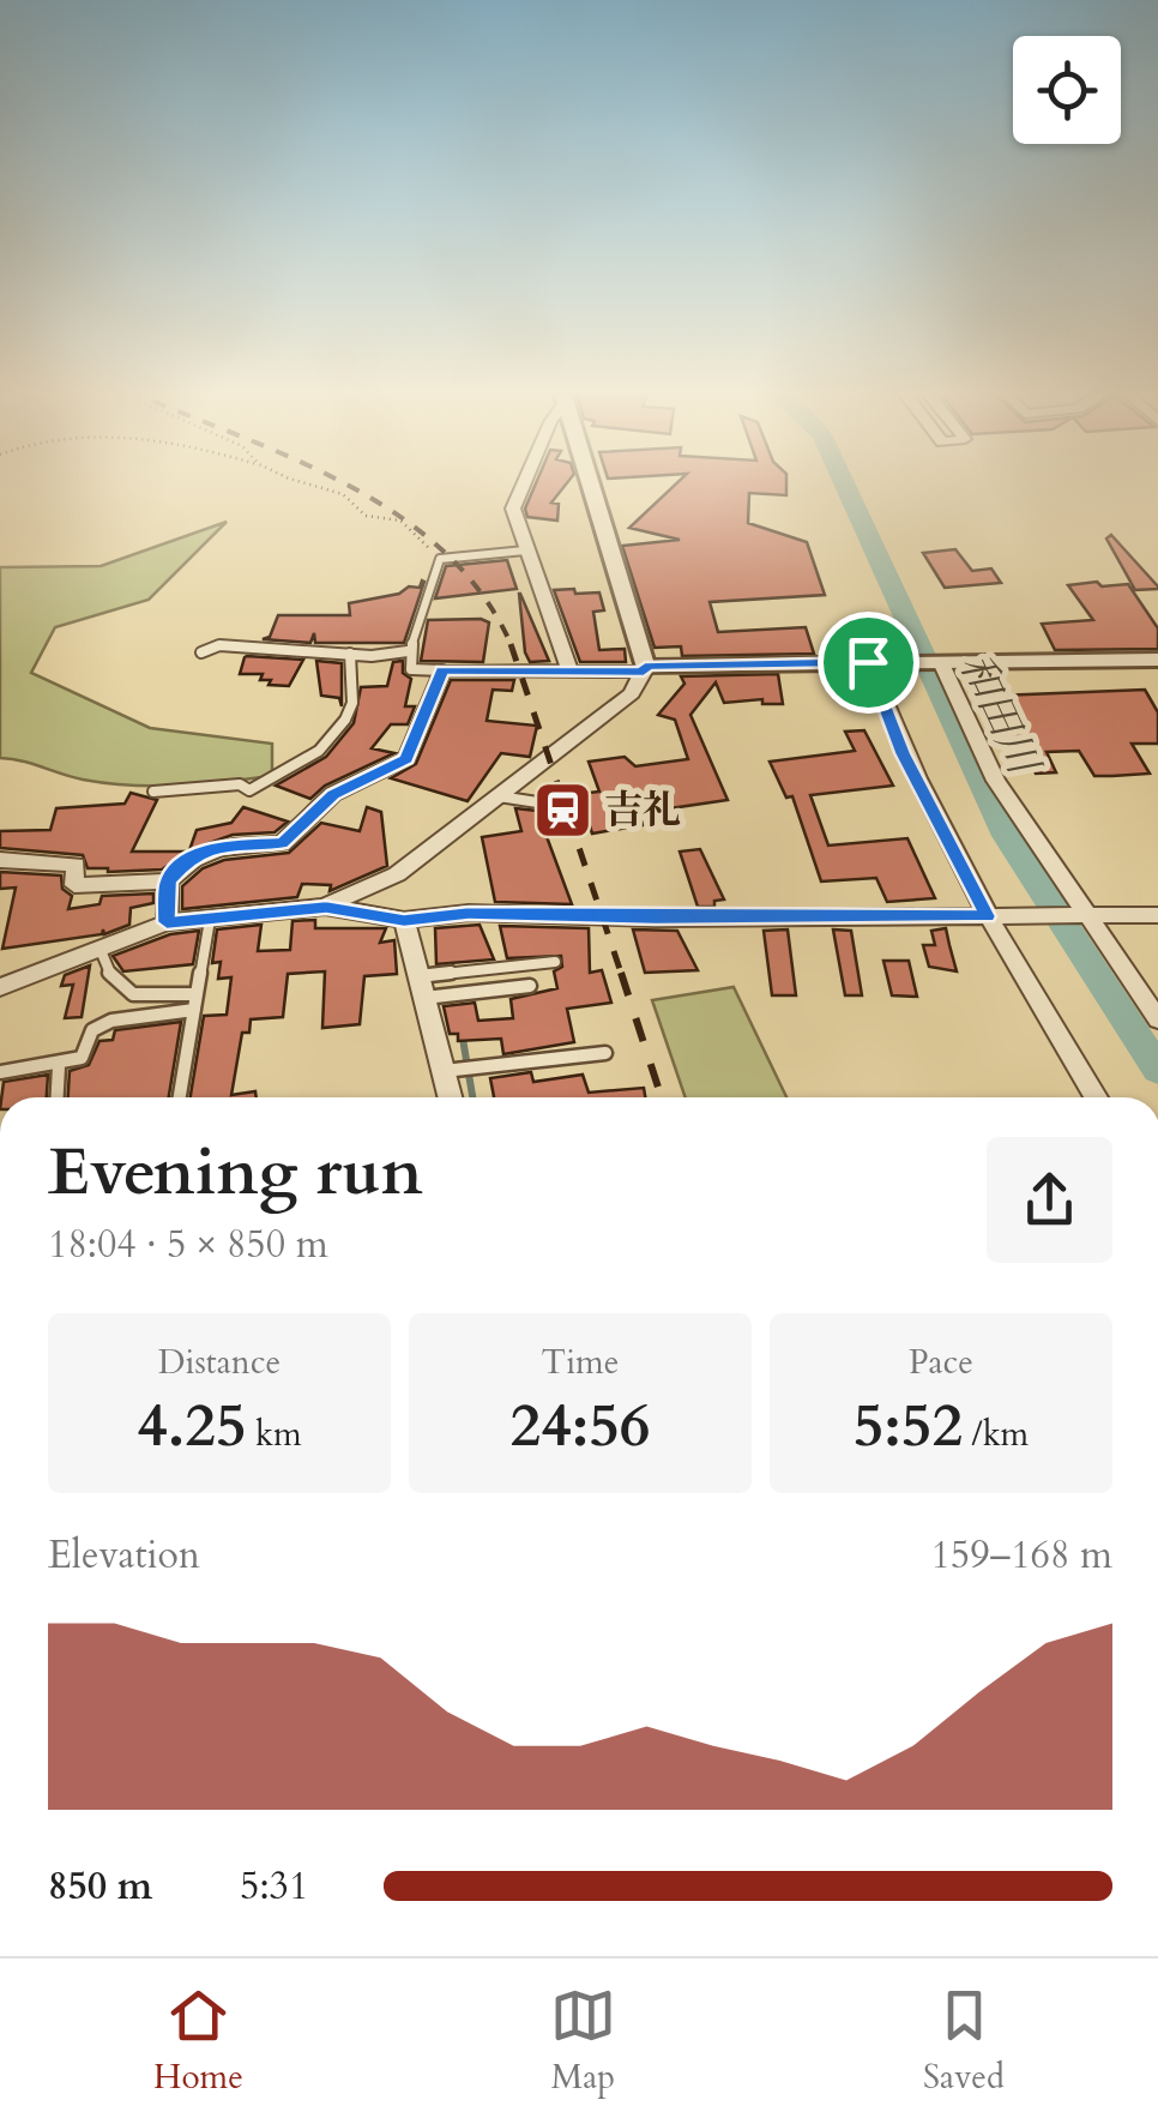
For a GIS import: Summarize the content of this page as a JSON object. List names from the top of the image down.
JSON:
{
  "water": ["和田川"],
  "places": {
    "station": ["吉礼"]
  },
  "page": {
    "heading": ["Evening run", "18:04 · 5 × 850 m"],
    "stats": [
      ["Distance", "4.25 km"],
      ["Time", "24:56"],
      ["Pace", "5:52 /km"]
    ],
    "chart": ["Elevation", "159–168 m"],
    "list": [
      {
        "name": "850 m",
        "note": "5:31"
      }
    ],
    "tabs": ["Home", "Map", "Saved"]
  }
}
